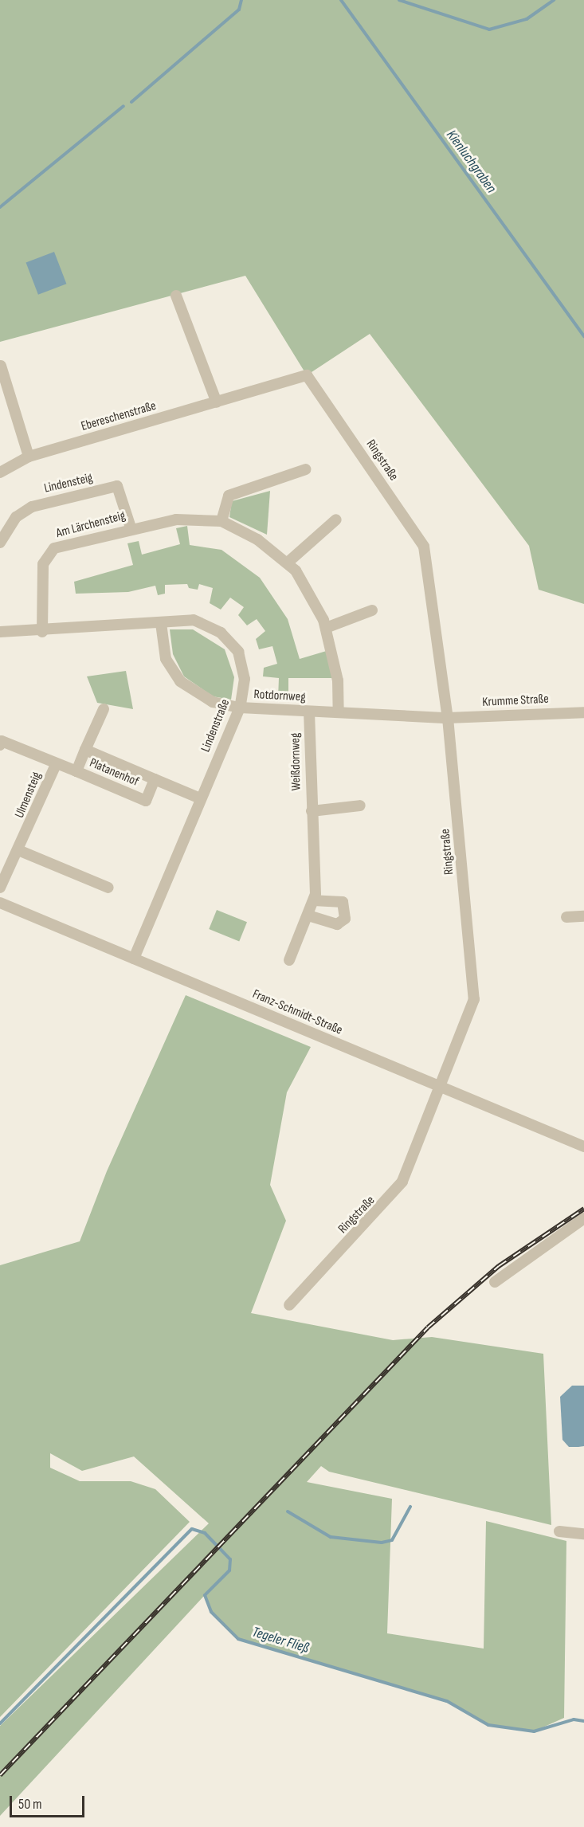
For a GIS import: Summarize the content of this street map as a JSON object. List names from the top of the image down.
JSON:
{
  "streets": {
    "street": [
      "Ebereschenstraße",
      "Ringstraße",
      "Lindensteig",
      "Am Lärchensteig",
      "Rotdornweg",
      "Krumme Straße",
      "Lindenstraße",
      "Weißdornweg",
      "Platanenhof",
      "Ulmensteig",
      "Franz-Schmidt-Straße"
    ]
  },
  "crossings": [
    ["Ebereschenstraße", "Ringstraße"],
    ["Ringstraße", "Rotdornweg"],
    ["Ringstraße", "Krumme Straße"],
    ["Ringstraße", "Franz-Schmidt-Straße"],
    ["Lindensteig", "Am Lärchensteig"],
    ["Am Lärchensteig", "Rotdornweg"],
    ["Am Lärchensteig", "Lindenstraße"],
    ["Rotdornweg", "Krumme Straße"],
    ["Rotdornweg", "Lindenstraße"],
    ["Rotdornweg", "Weißdornweg"],
    ["Lindenstraße", "Platanenhof"],
    ["Lindenstraße", "Franz-Schmidt-Straße"],
    ["Platanenhof", "Ulmensteig"]
  ],
  "water": ["Kienluchgraben", "Tegeler Fließ"],
  "scale_bar": "50 m"
}
